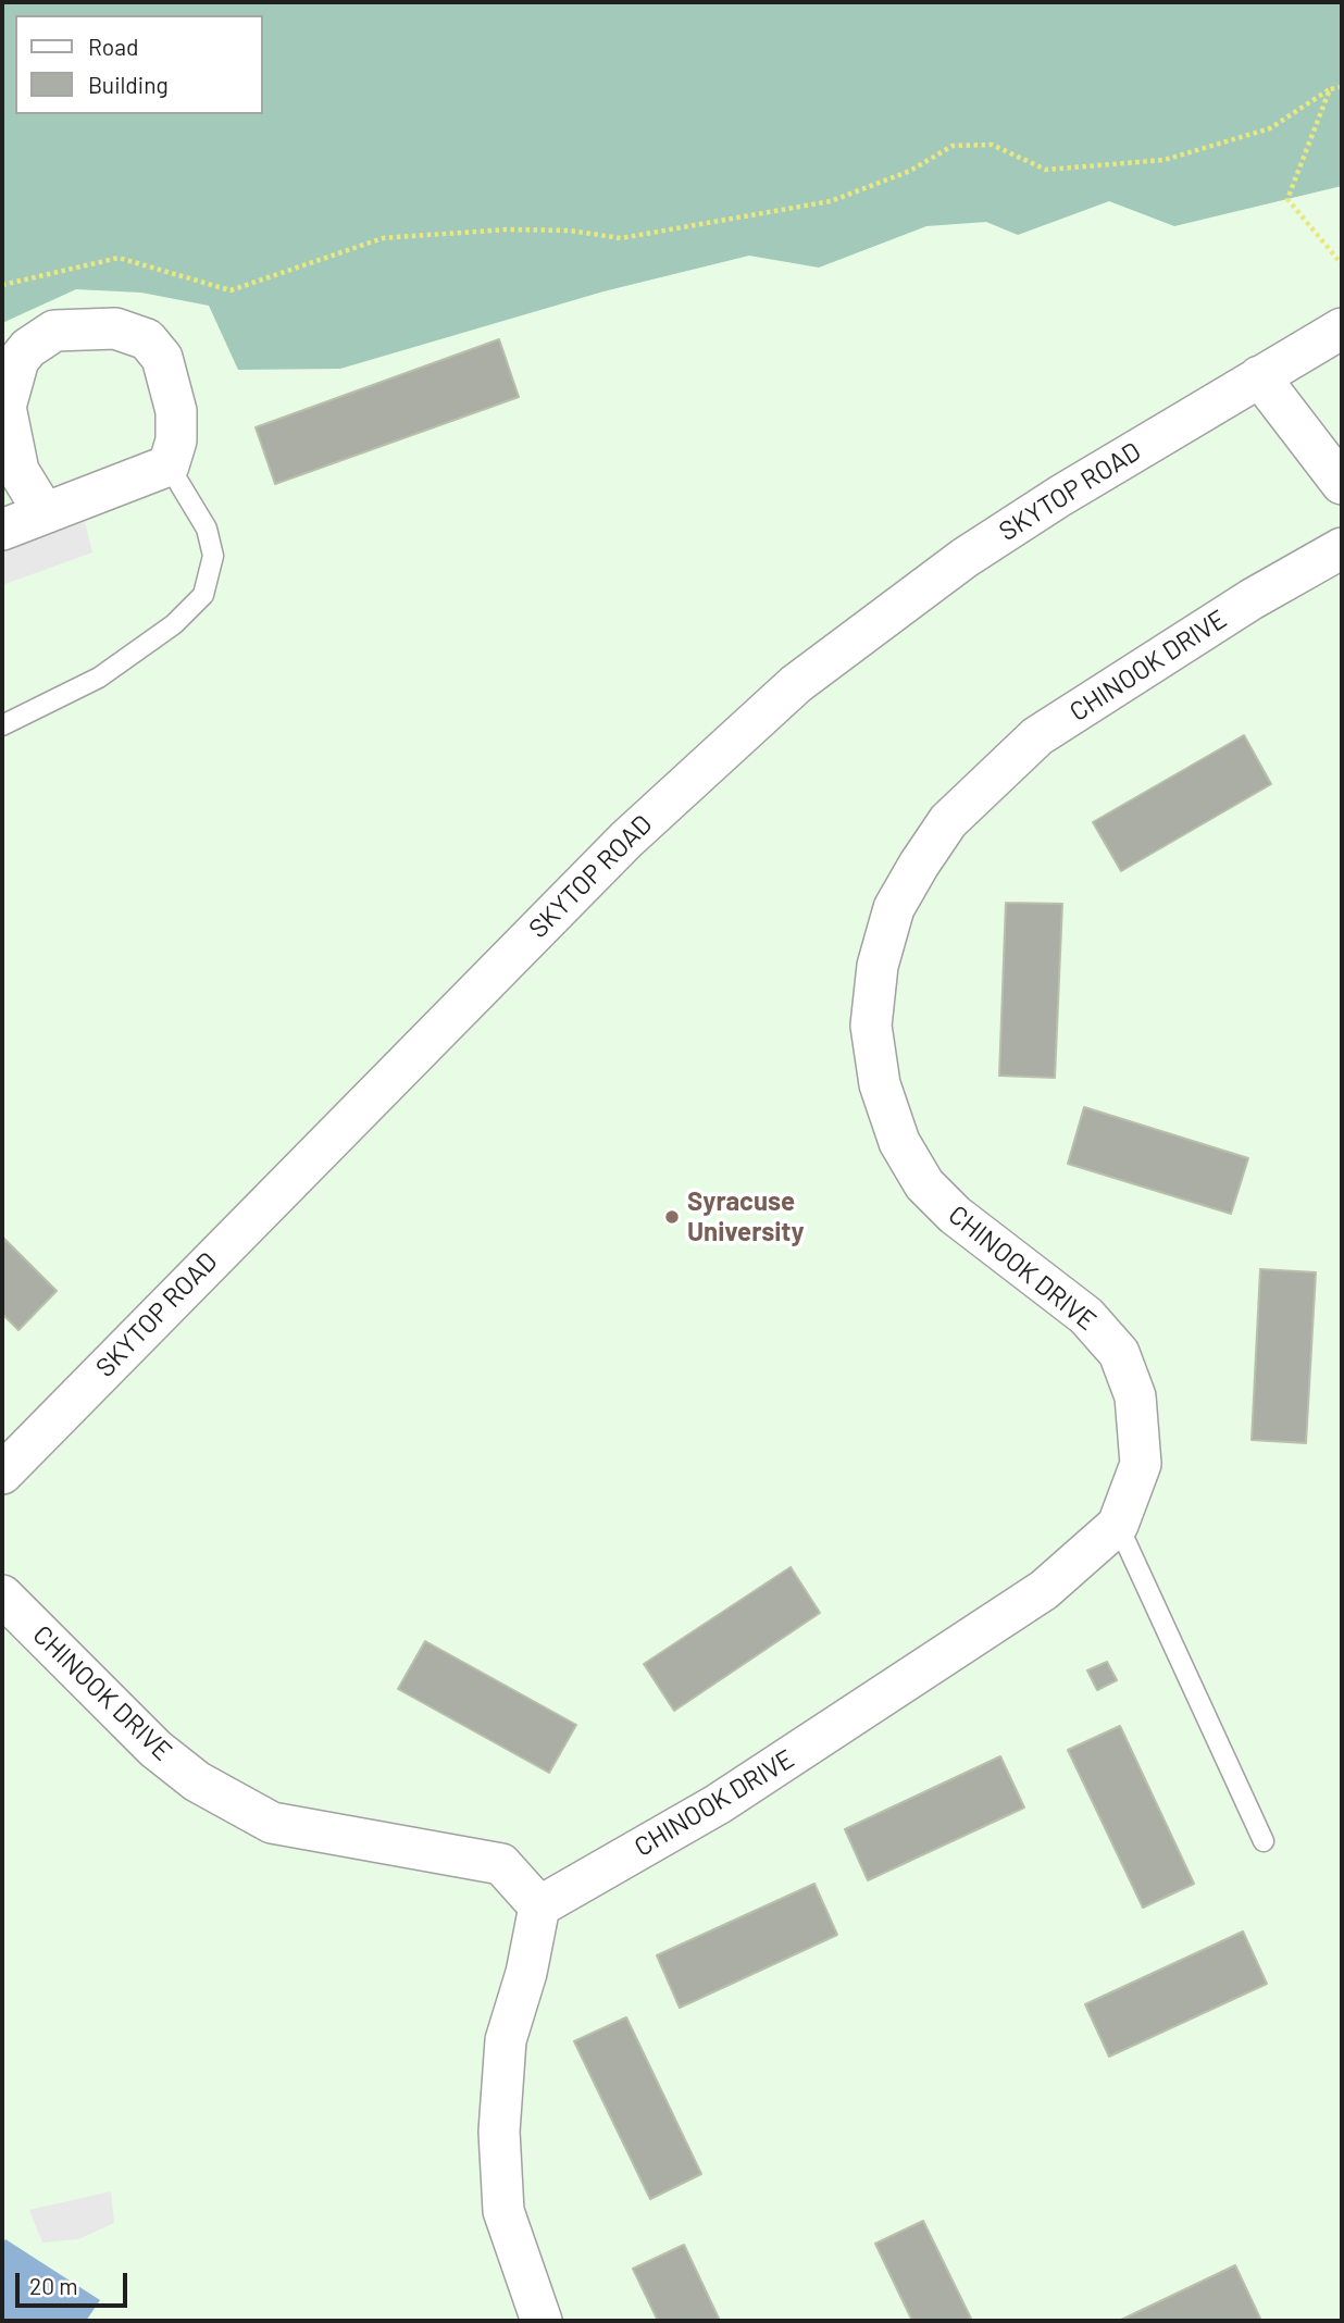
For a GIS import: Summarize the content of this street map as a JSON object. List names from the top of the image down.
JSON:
{
  "streets": {
    "street": ["SKYTOP ROAD", "CHINOOK DRIVE"]
  },
  "places": ["Syracuse University"],
  "legend": ["Road", "Building"],
  "scale_bar": "20 m"
}
